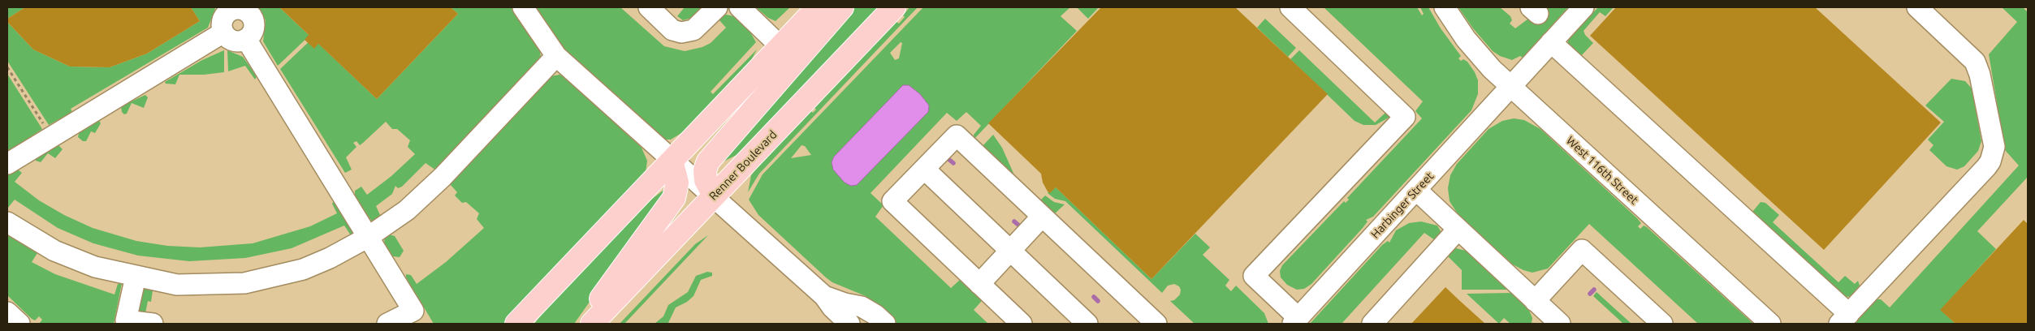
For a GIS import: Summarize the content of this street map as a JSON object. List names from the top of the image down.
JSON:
{
  "streets": {
    "main road": ["Renner Boulevard"],
    "street": ["West 116th Street", "Harbinger Street"]
  },
  "crossings": [
    ["West 116th Street", "Harbinger Street"]
  ]
}
